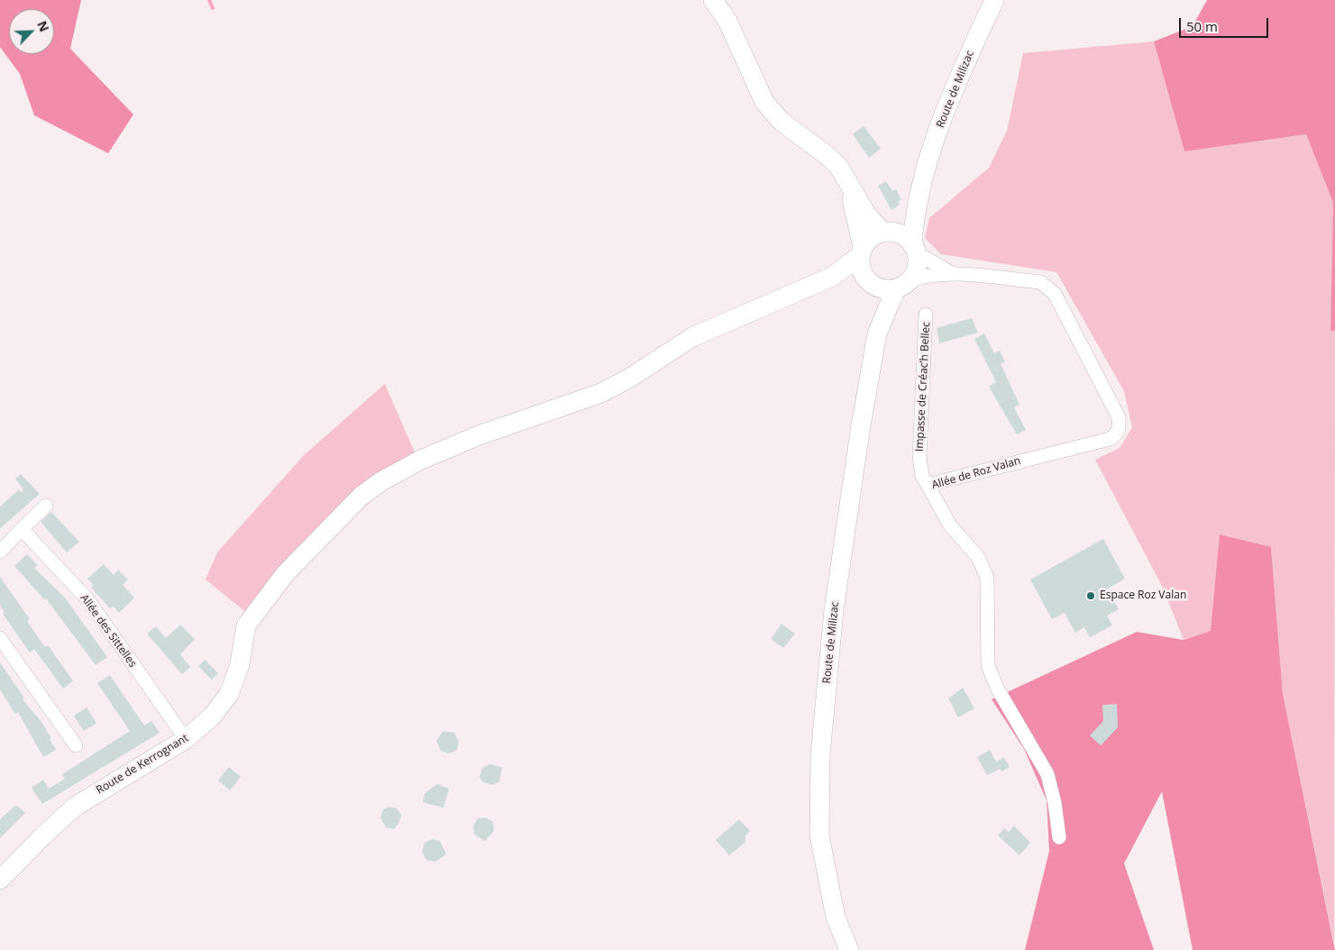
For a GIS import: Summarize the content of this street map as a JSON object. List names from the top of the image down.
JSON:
{
  "streets": {
    "street": [
      "Route de Milizac",
      "Impasse de Créac’h Bellec",
      "Allée de Roz Valan",
      "Allée des Sittelles",
      "Route de Kerrognant"
    ]
  },
  "crossings": [
    ["Route de Milizac", "Allée de Roz Valan"],
    ["Impasse de Créac’h Bellec", "Allée de Roz Valan"],
    ["Allée des Sittelles", "Route de Kerrognant"]
  ],
  "places": ["Espace Roz Valan"],
  "scale_bar": "50 m",
  "north": "top right"
}
